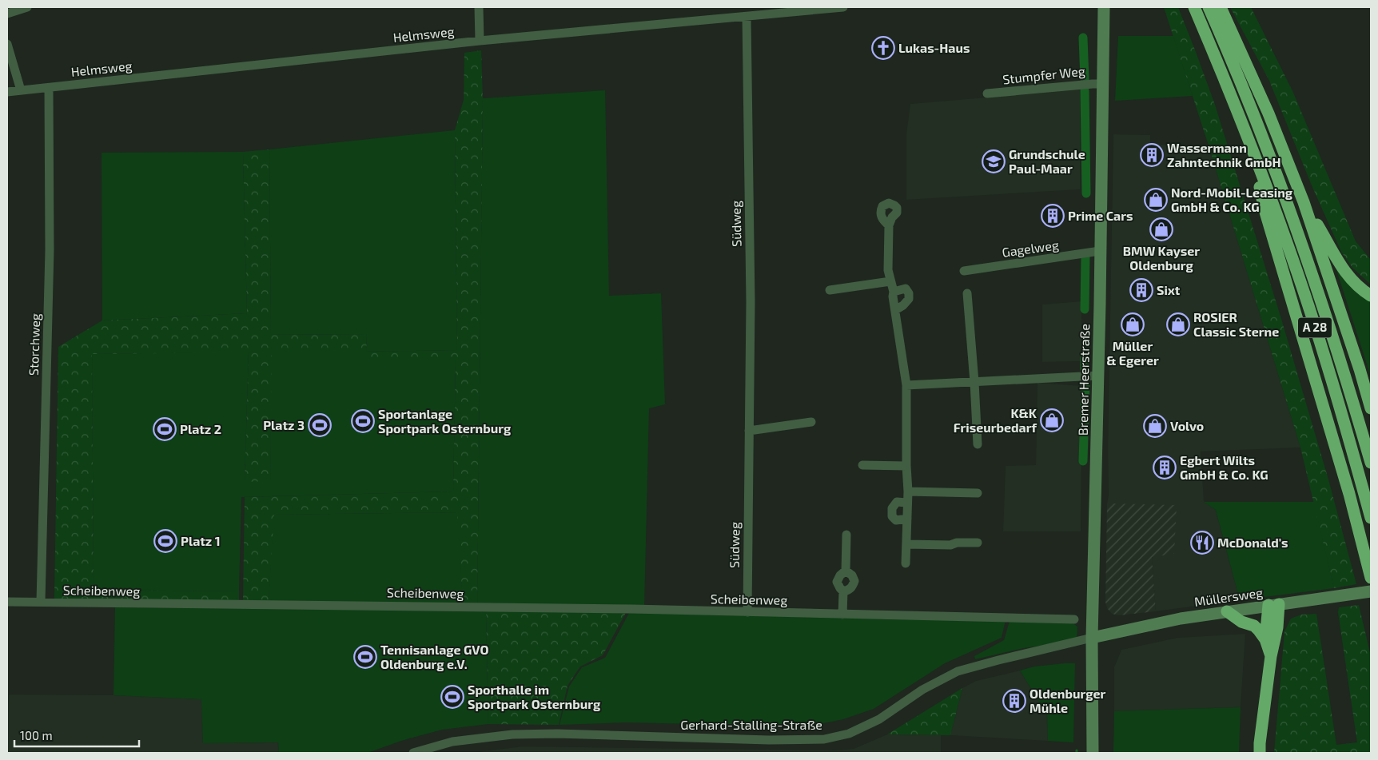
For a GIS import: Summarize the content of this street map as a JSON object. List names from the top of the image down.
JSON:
{
  "streets": {
    "highway": ["A 28"],
    "street": [
      "Helmsweg",
      "Stumpfer Weg",
      "Südweg",
      "Gagelweg",
      "Storchweg",
      "Bremer Heerstraße",
      "Scheibenweg",
      "Müllersweg",
      "Gerhard-Stalling-Straße"
    ]
  },
  "crossings": [
    ["Helmsweg", "Südweg"],
    ["Helmsweg", "Storchweg"],
    ["Stumpfer Weg", "Bremer Heerstraße"],
    ["Südweg", "Scheibenweg"],
    ["Gagelweg", "Bremer Heerstraße"],
    ["Storchweg", "Scheibenweg"],
    ["Bremer Heerstraße", "Müllersweg"],
    ["Bremer Heerstraße", "Gerhard-Stalling-Straße"],
    ["Müllersweg", "Gerhard-Stalling-Straße"]
  ],
  "places": {
    "church": ["Lukas-Haus"],
    "building": [
      "Wassermann Zahntechnik GmbH",
      "Prime Cars",
      "Sixt",
      "Egbert Wilts GmbH & Co. KG",
      "Oldenburger Mühle"
    ],
    "school or university": ["Grundschule Paul-Maar"],
    "shop": [
      "Nord-Mobil-Leasing GmbH & Co. KG",
      "BMW Kayser Oldenburg",
      "Müller & Egerer",
      "ROSIER Classic Sterne",
      "K&K Friseurbedarf",
      "Volvo"
    ],
    "sports": [
      "Sportanlage Sportpark Osternburg",
      "Platz 3",
      "Platz 2",
      "Platz 1",
      "Tennisanlage GVO Oldenburg e.V.",
      "Sporthalle im Sportpark Osternburg"
    ],
    "restaurant": ["McDonald's"]
  },
  "scale_bar": "100 m"
}
